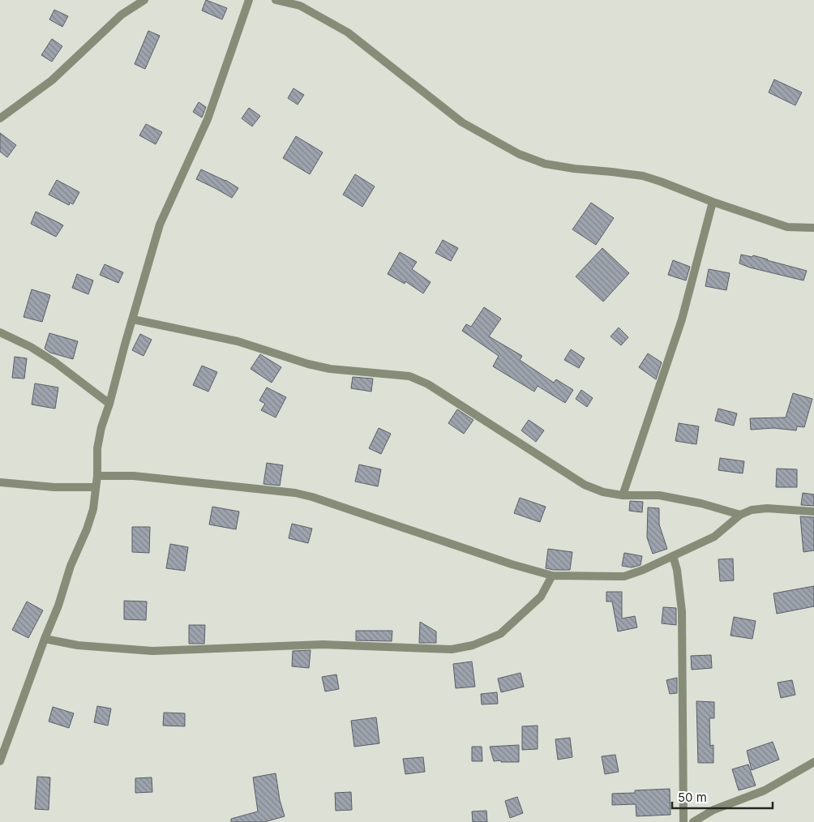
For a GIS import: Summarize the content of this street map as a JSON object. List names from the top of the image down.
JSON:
{
  "scale_bar": "50 m"
}
